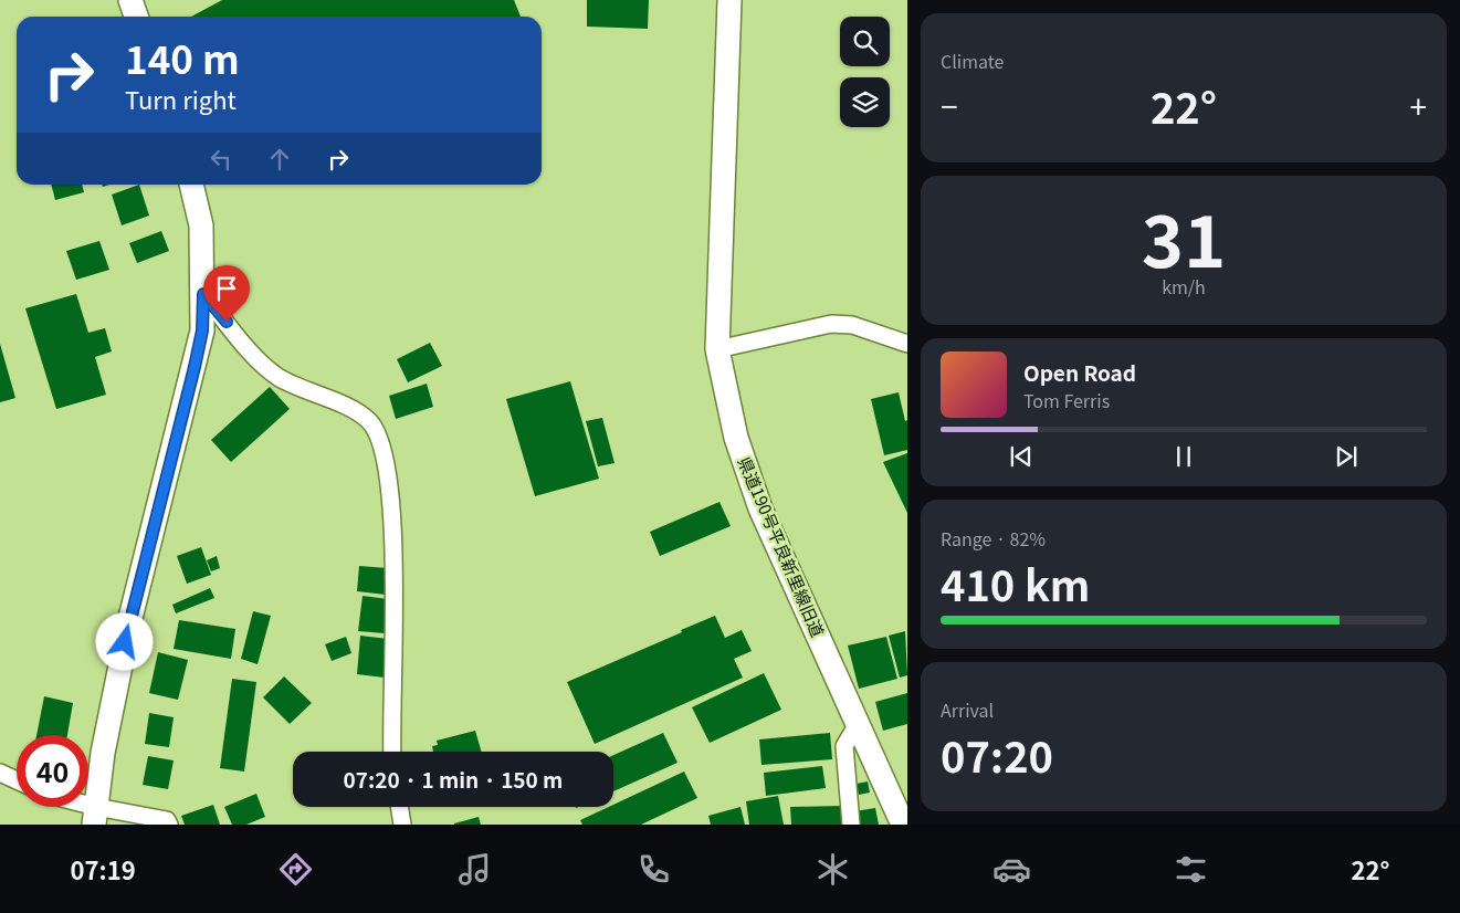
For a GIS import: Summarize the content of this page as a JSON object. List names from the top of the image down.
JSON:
{
  "streets": {
    "street": ["県道190号平良新里線旧道"]
  },
  "page": {
    "tile": [
      "Climate",
      ["31", "km/h"],
      ["Range · 82%", "410 km"],
      ["Arrival", "07:20"]
    ],
    "turn": ["140 m", "Turn right"],
    "heat": ["−", "22°", "+"],
    "song": ["Open Road", "Tom Ferris"],
    "limit": "40",
    "trip": "07:20 · 1 min · 150 m",
    "tabs": ["07:19", "22°"]
  }
}
